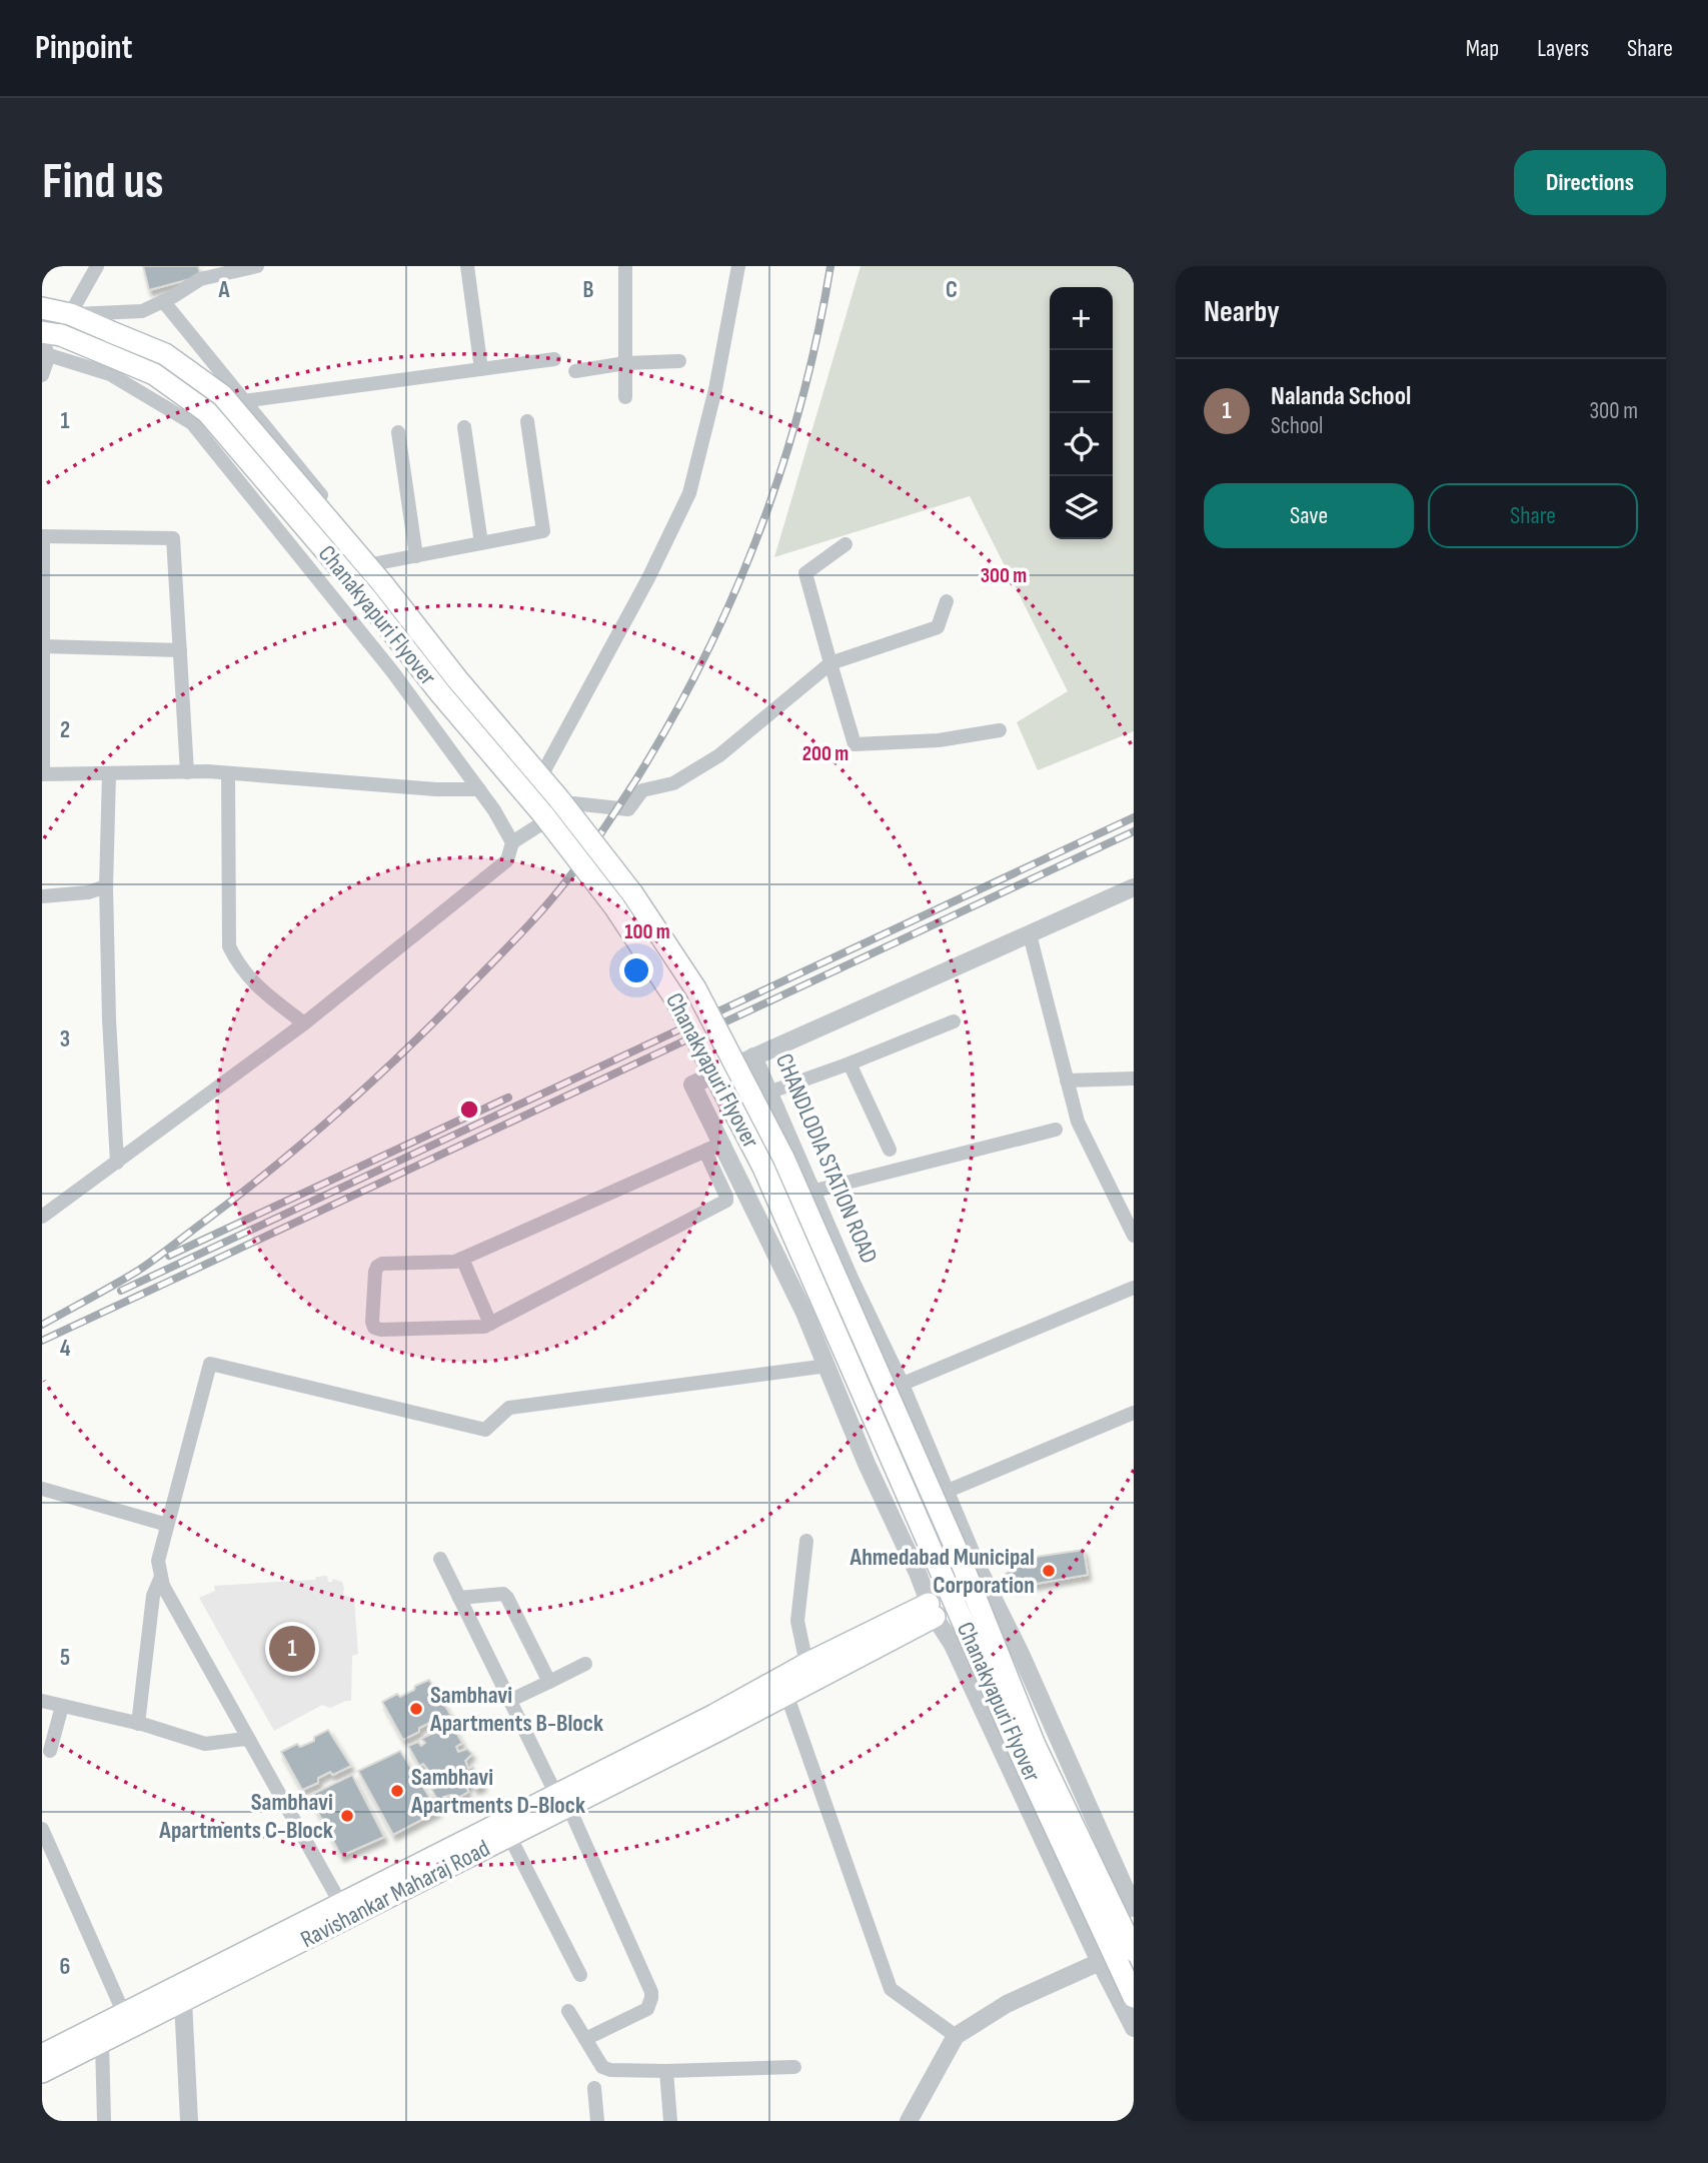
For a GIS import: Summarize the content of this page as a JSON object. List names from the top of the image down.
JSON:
{
  "streets": {
    "main road": ["Chanakyapuri Flyover", "Ravishankar Maharaj Road"],
    "street": ["CHANDLODIA STATION ROAD"]
  },
  "places": [
    "Ahmedabad Municipal Corporation",
    "Sambhavi Apartments B-Block",
    "Sambhavi Apartments D-Block",
    "Sambhavi Apartments C-Block"
  ],
  "page": {
    "header": "Pinpoint",
    "nav": ["Map", "Layers", "Share"],
    "buttons": [
      "Directions",
      ["Save", "Share"]
    ],
    "title": "Find us",
    "heading": "Nearby",
    "map_buttons": ["+", "−"],
    "list": [
      {
        "mark": "1",
        "name": "Nalanda School",
        "note": "School",
        "value": "300 m"
      }
    ],
    "pins": "1"
  },
  "grid": {
    "columns": ["A", "B", "C"],
    "rows": [
      "1",
      "2",
      "3",
      "4",
      "5",
      "6"
    ]
  },
  "rings": ["300 m", "200 m", "100 m"]
}
